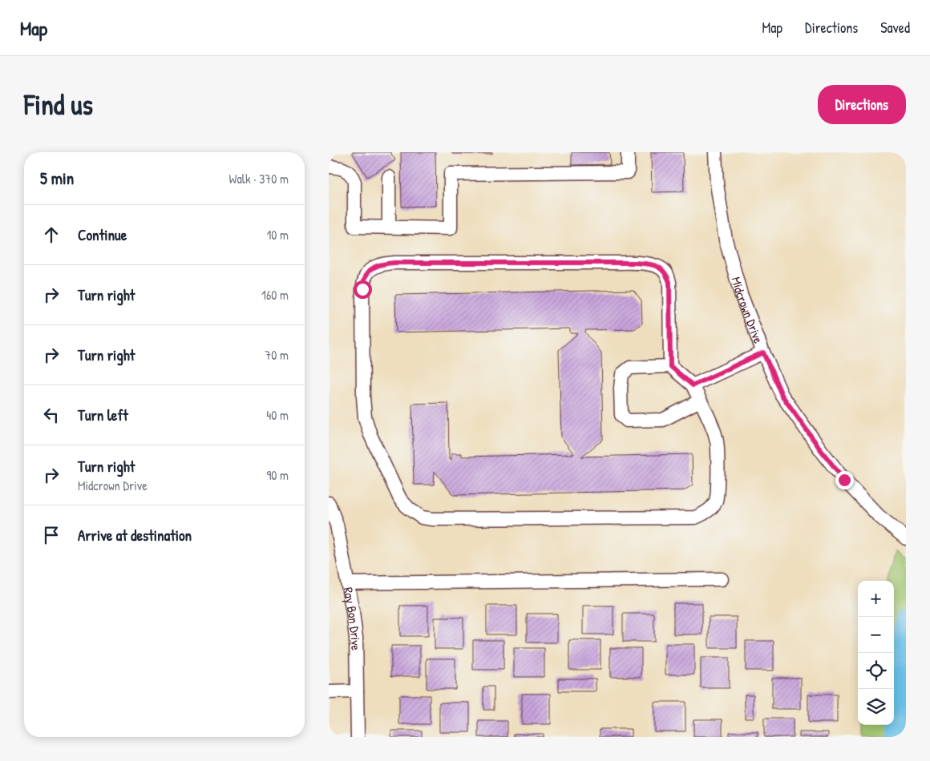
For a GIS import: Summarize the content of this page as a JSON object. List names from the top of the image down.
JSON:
{
  "streets": {
    "street": ["Midcrown Drive", "Ray Bon Drive"]
  },
  "page": {
    "header": "Map",
    "nav": ["Map", "Directions", "Saved"],
    "buttons": "Directions",
    "title": "Find us",
    "heading": ["5 min", "Walk · 370 m"],
    "list": [
      ["Continue", "10 m"],
      ["Turn right", "160 m"],
      ["Turn right", "70 m"],
      ["Turn left", "40 m"],
      ["Turn right", "Midcrown Drive", "90 m"],
      "Arrive at destination"
    ],
    "map_buttons": ["+", "−"]
  }
}
